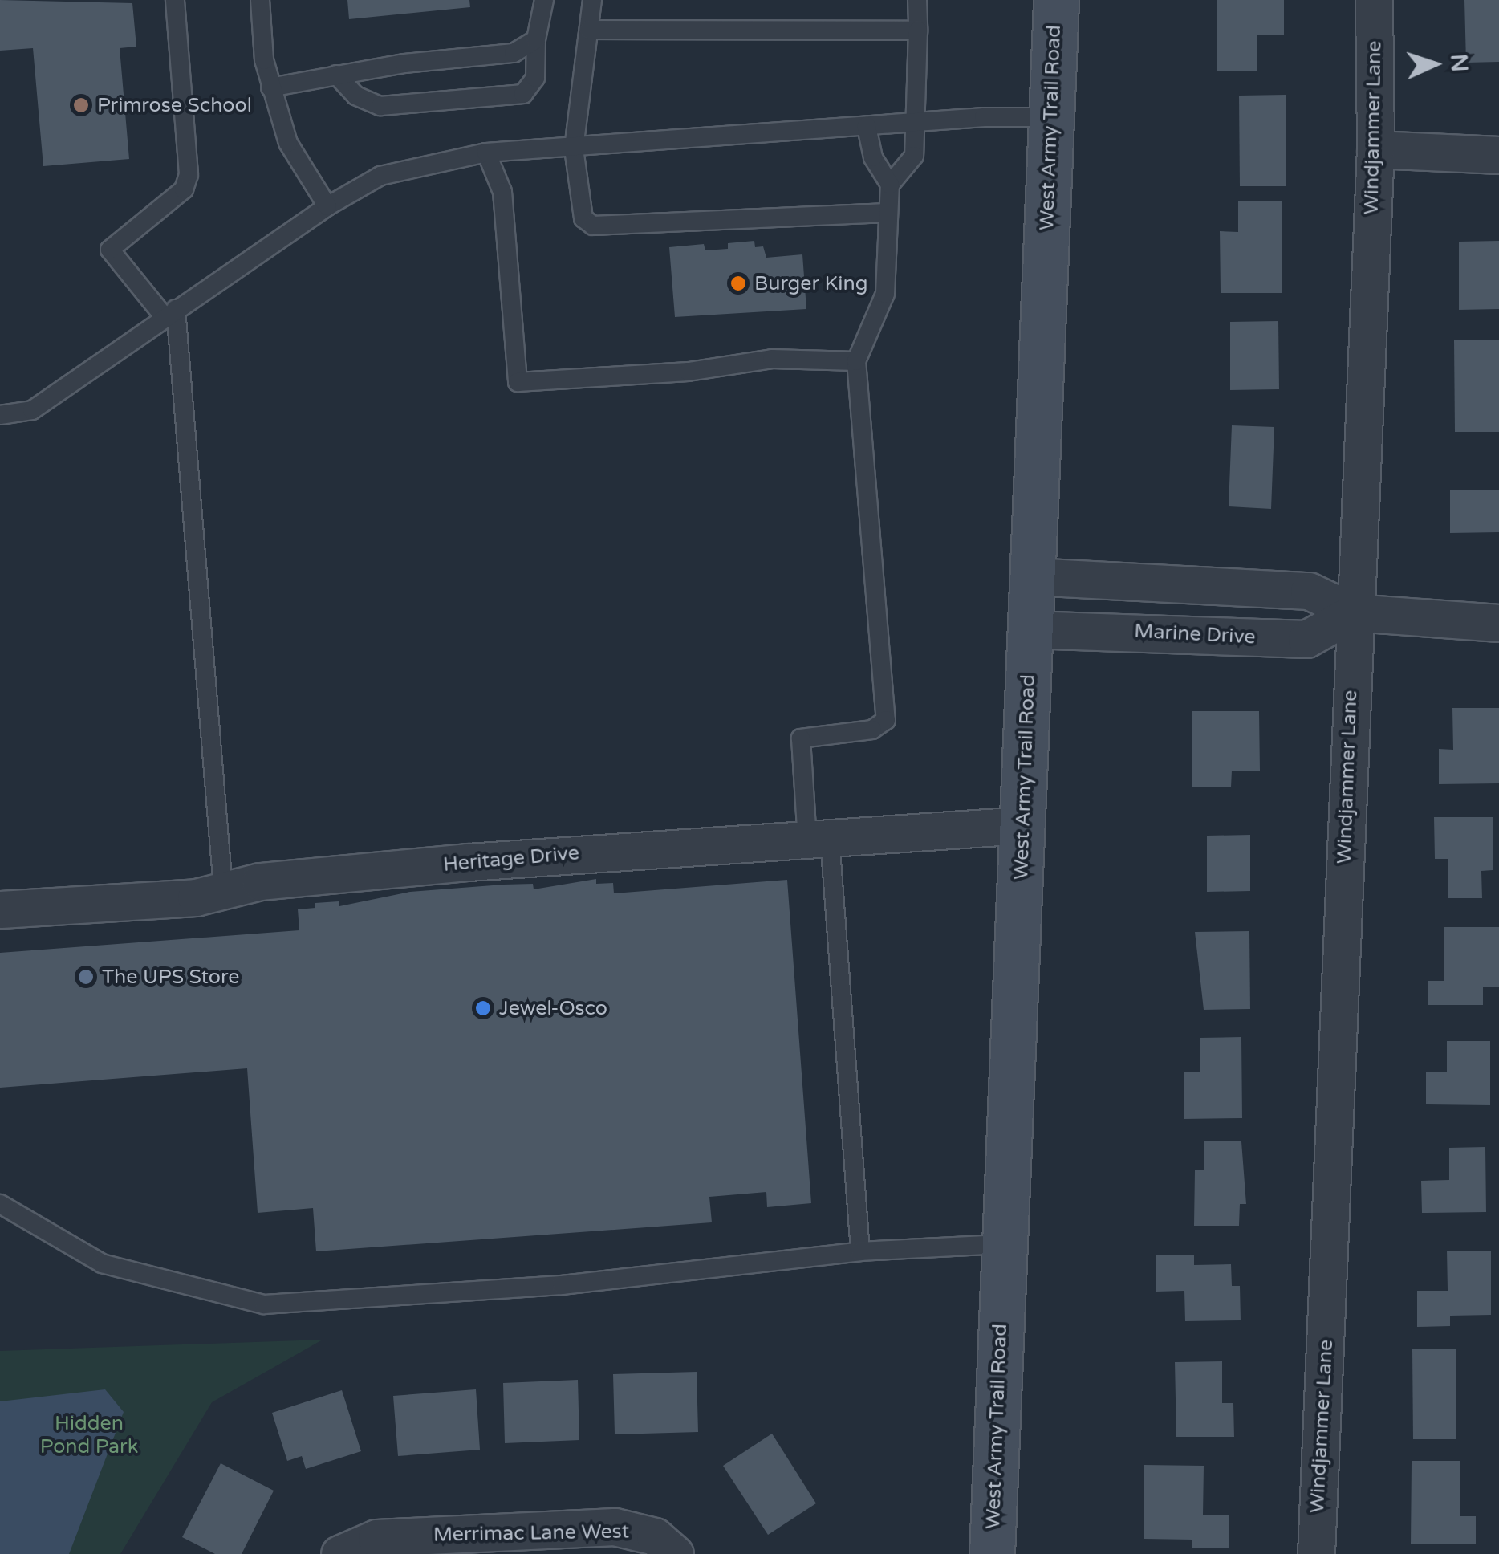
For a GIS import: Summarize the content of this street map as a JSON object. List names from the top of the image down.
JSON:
{
  "streets": {
    "main road": ["West Army Trail Road"],
    "street": [
      "Windjammer Lane",
      "Marine Drive",
      "Heritage Drive",
      "Merrimac Lane West"
    ]
  },
  "crossings": [
    ["West Army Trail Road", "Marine Drive"],
    ["West Army Trail Road", "Heritage Drive"],
    ["Windjammer Lane", "Marine Drive"]
  ],
  "parks": ["Hidden Pond Park"],
  "places": [
    "Primrose School",
    "Burger King",
    "The UPS Store",
    "Jewel-Osco"
  ],
  "north": "right"
}
